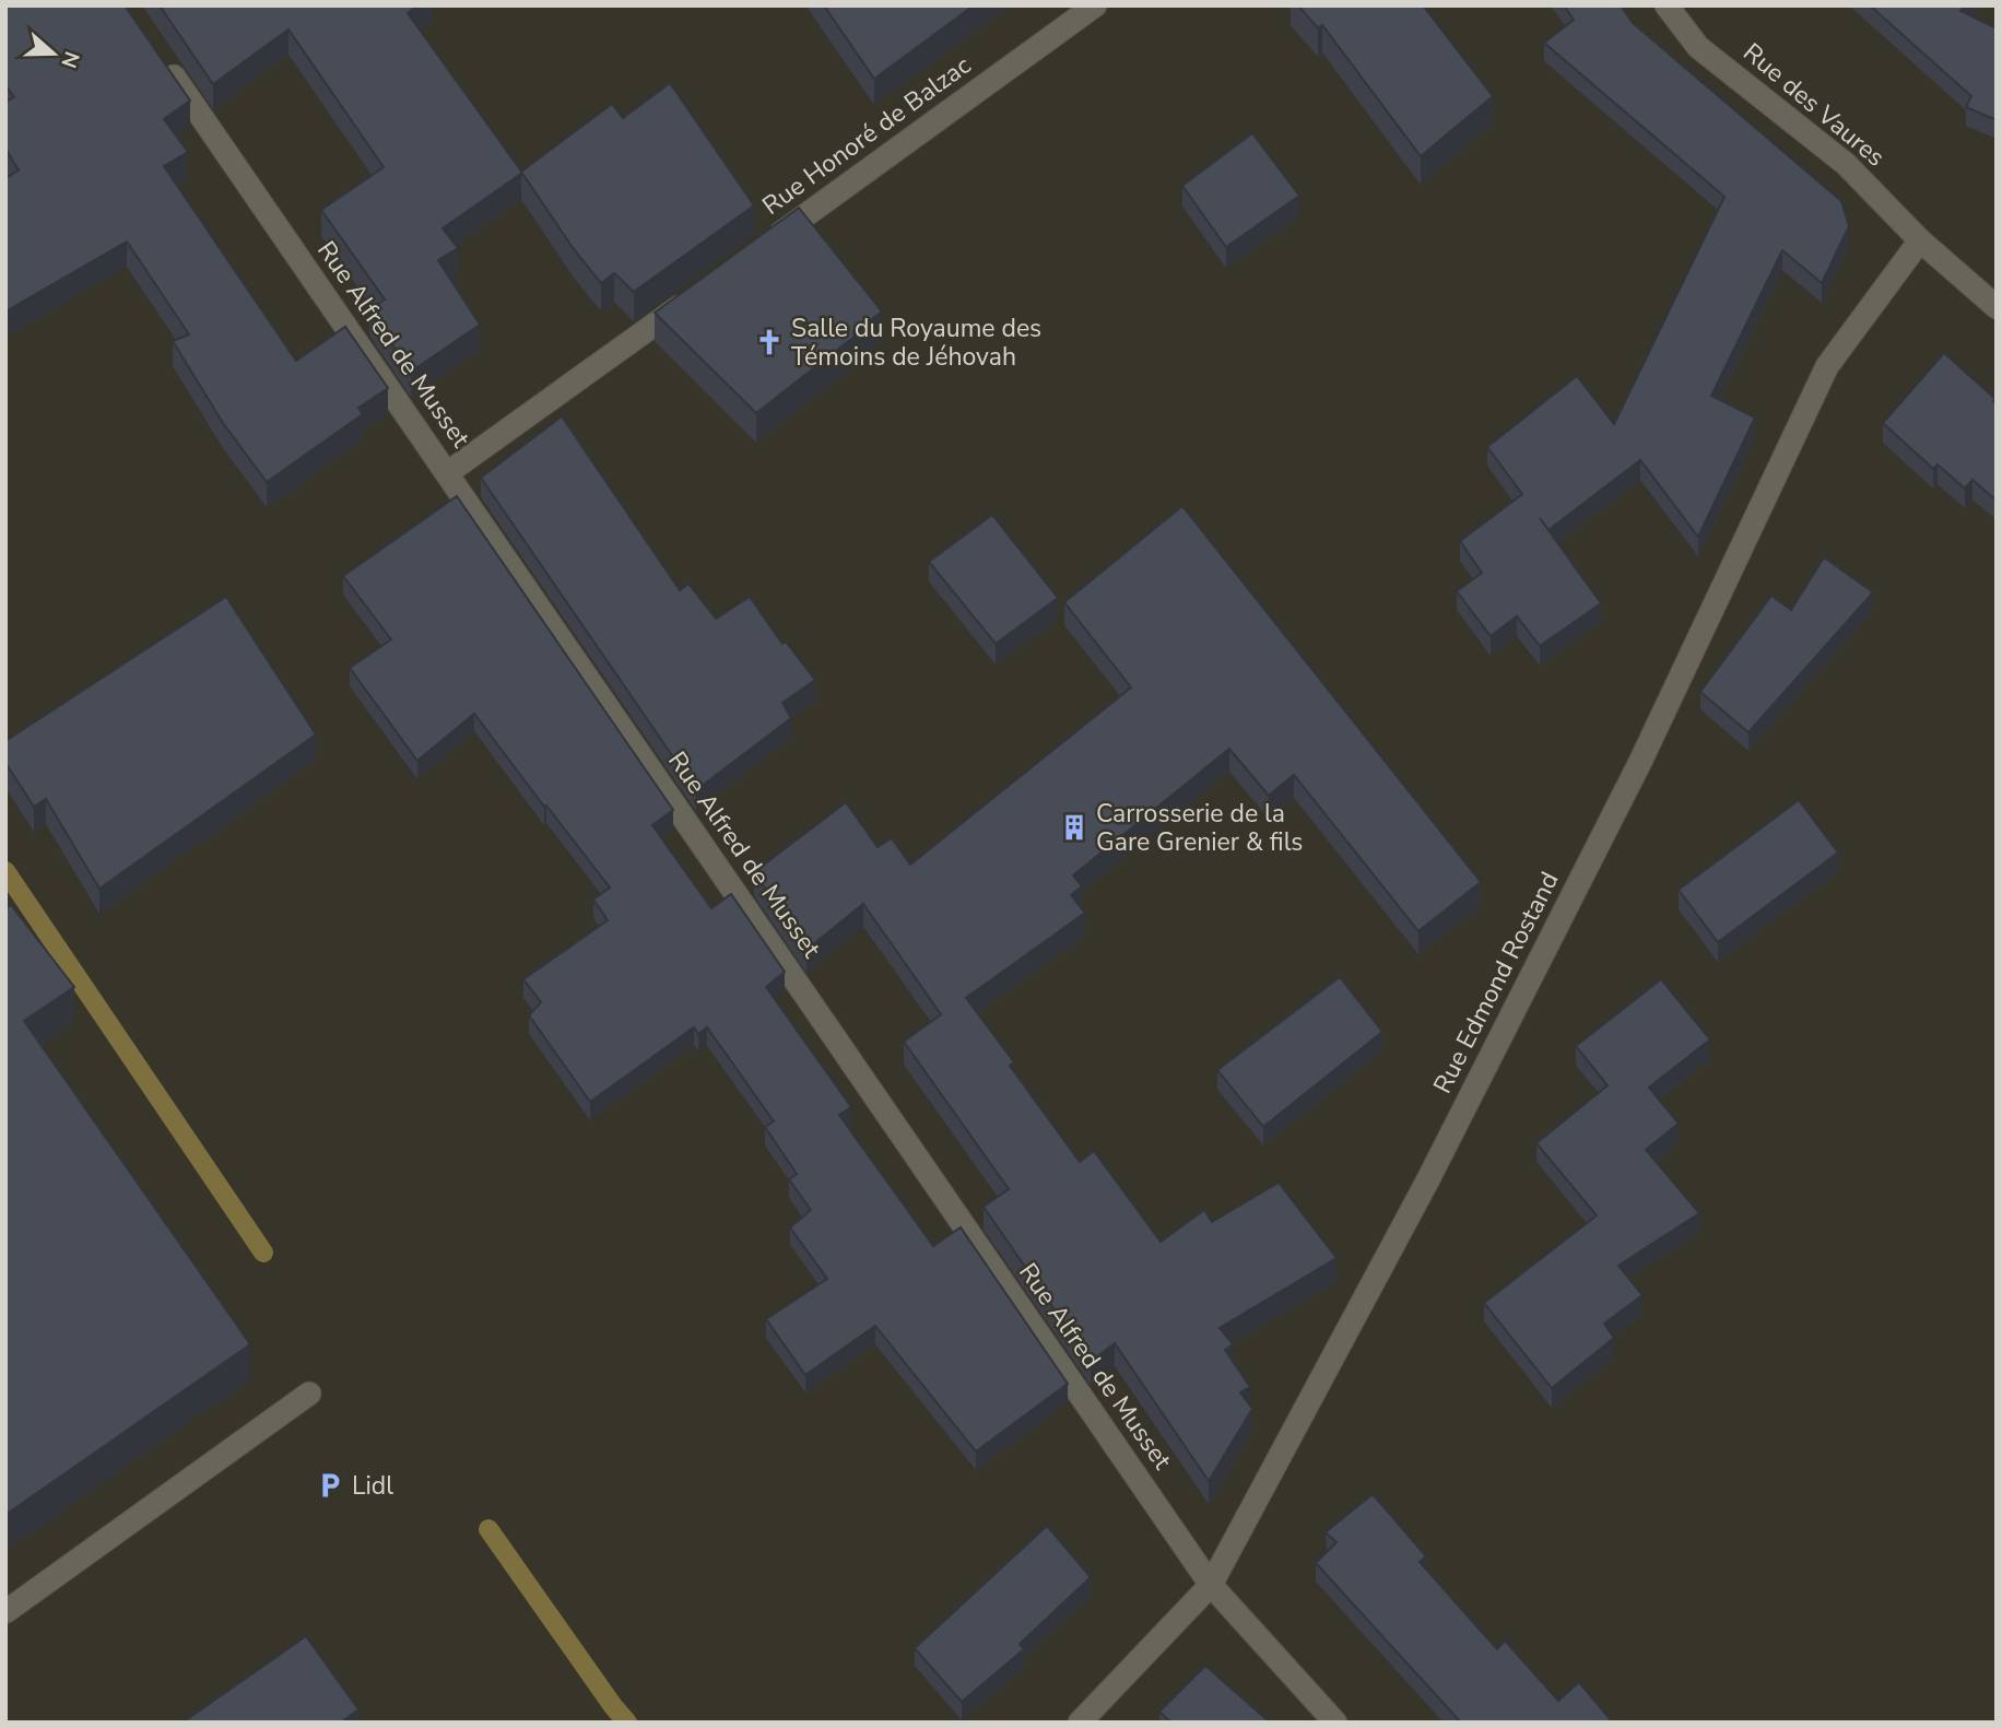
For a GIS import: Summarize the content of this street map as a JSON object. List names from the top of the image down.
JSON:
{
  "streets": {
    "street": [
      "Rue des Vaures",
      "Rue Honoré de Balzac",
      "Rue Alfred de Musset",
      "Rue Edmond Rostand"
    ]
  },
  "crossings": [
    ["Rue des Vaures", "Rue Edmond Rostand"],
    ["Rue Alfred de Musset", "Rue Edmond Rostand"]
  ],
  "places": {
    "church": ["Salle du Royaume des Témoins de Jéhovah"],
    "building": ["Carrosserie de la Gare Grenier & fils"],
    "parking": ["Lidl"]
  },
  "north": "right"
}
